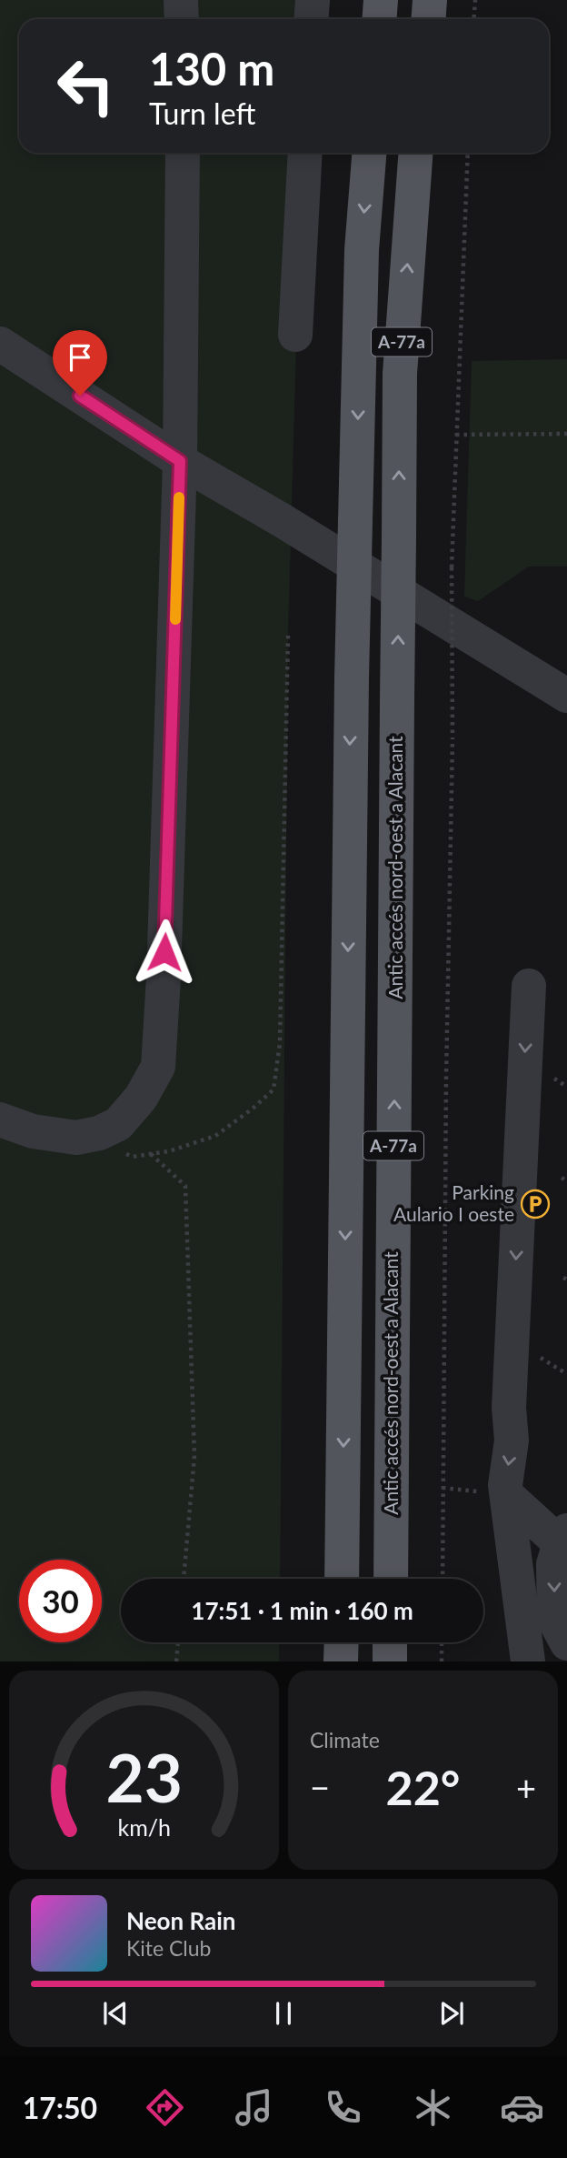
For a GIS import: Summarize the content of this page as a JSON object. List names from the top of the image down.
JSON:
{
  "streets": {
    "main road": ["A-77a", "Antic accés nord-oest a Alacant"]
  },
  "places": {
    "parking": ["Parking Aulario I oeste"]
  },
  "page": {
    "turn": ["130 m", "Turn left"],
    "limit": "30",
    "trip": "17:51 · 1 min · 160 m",
    "tile": "Climate",
    "heat": ["−", "22°", "+"],
    "song": ["Neon Rain", "Kite Club"],
    "tabs": "17:50",
    "gauge": ["23", "km/h"]
  }
}
